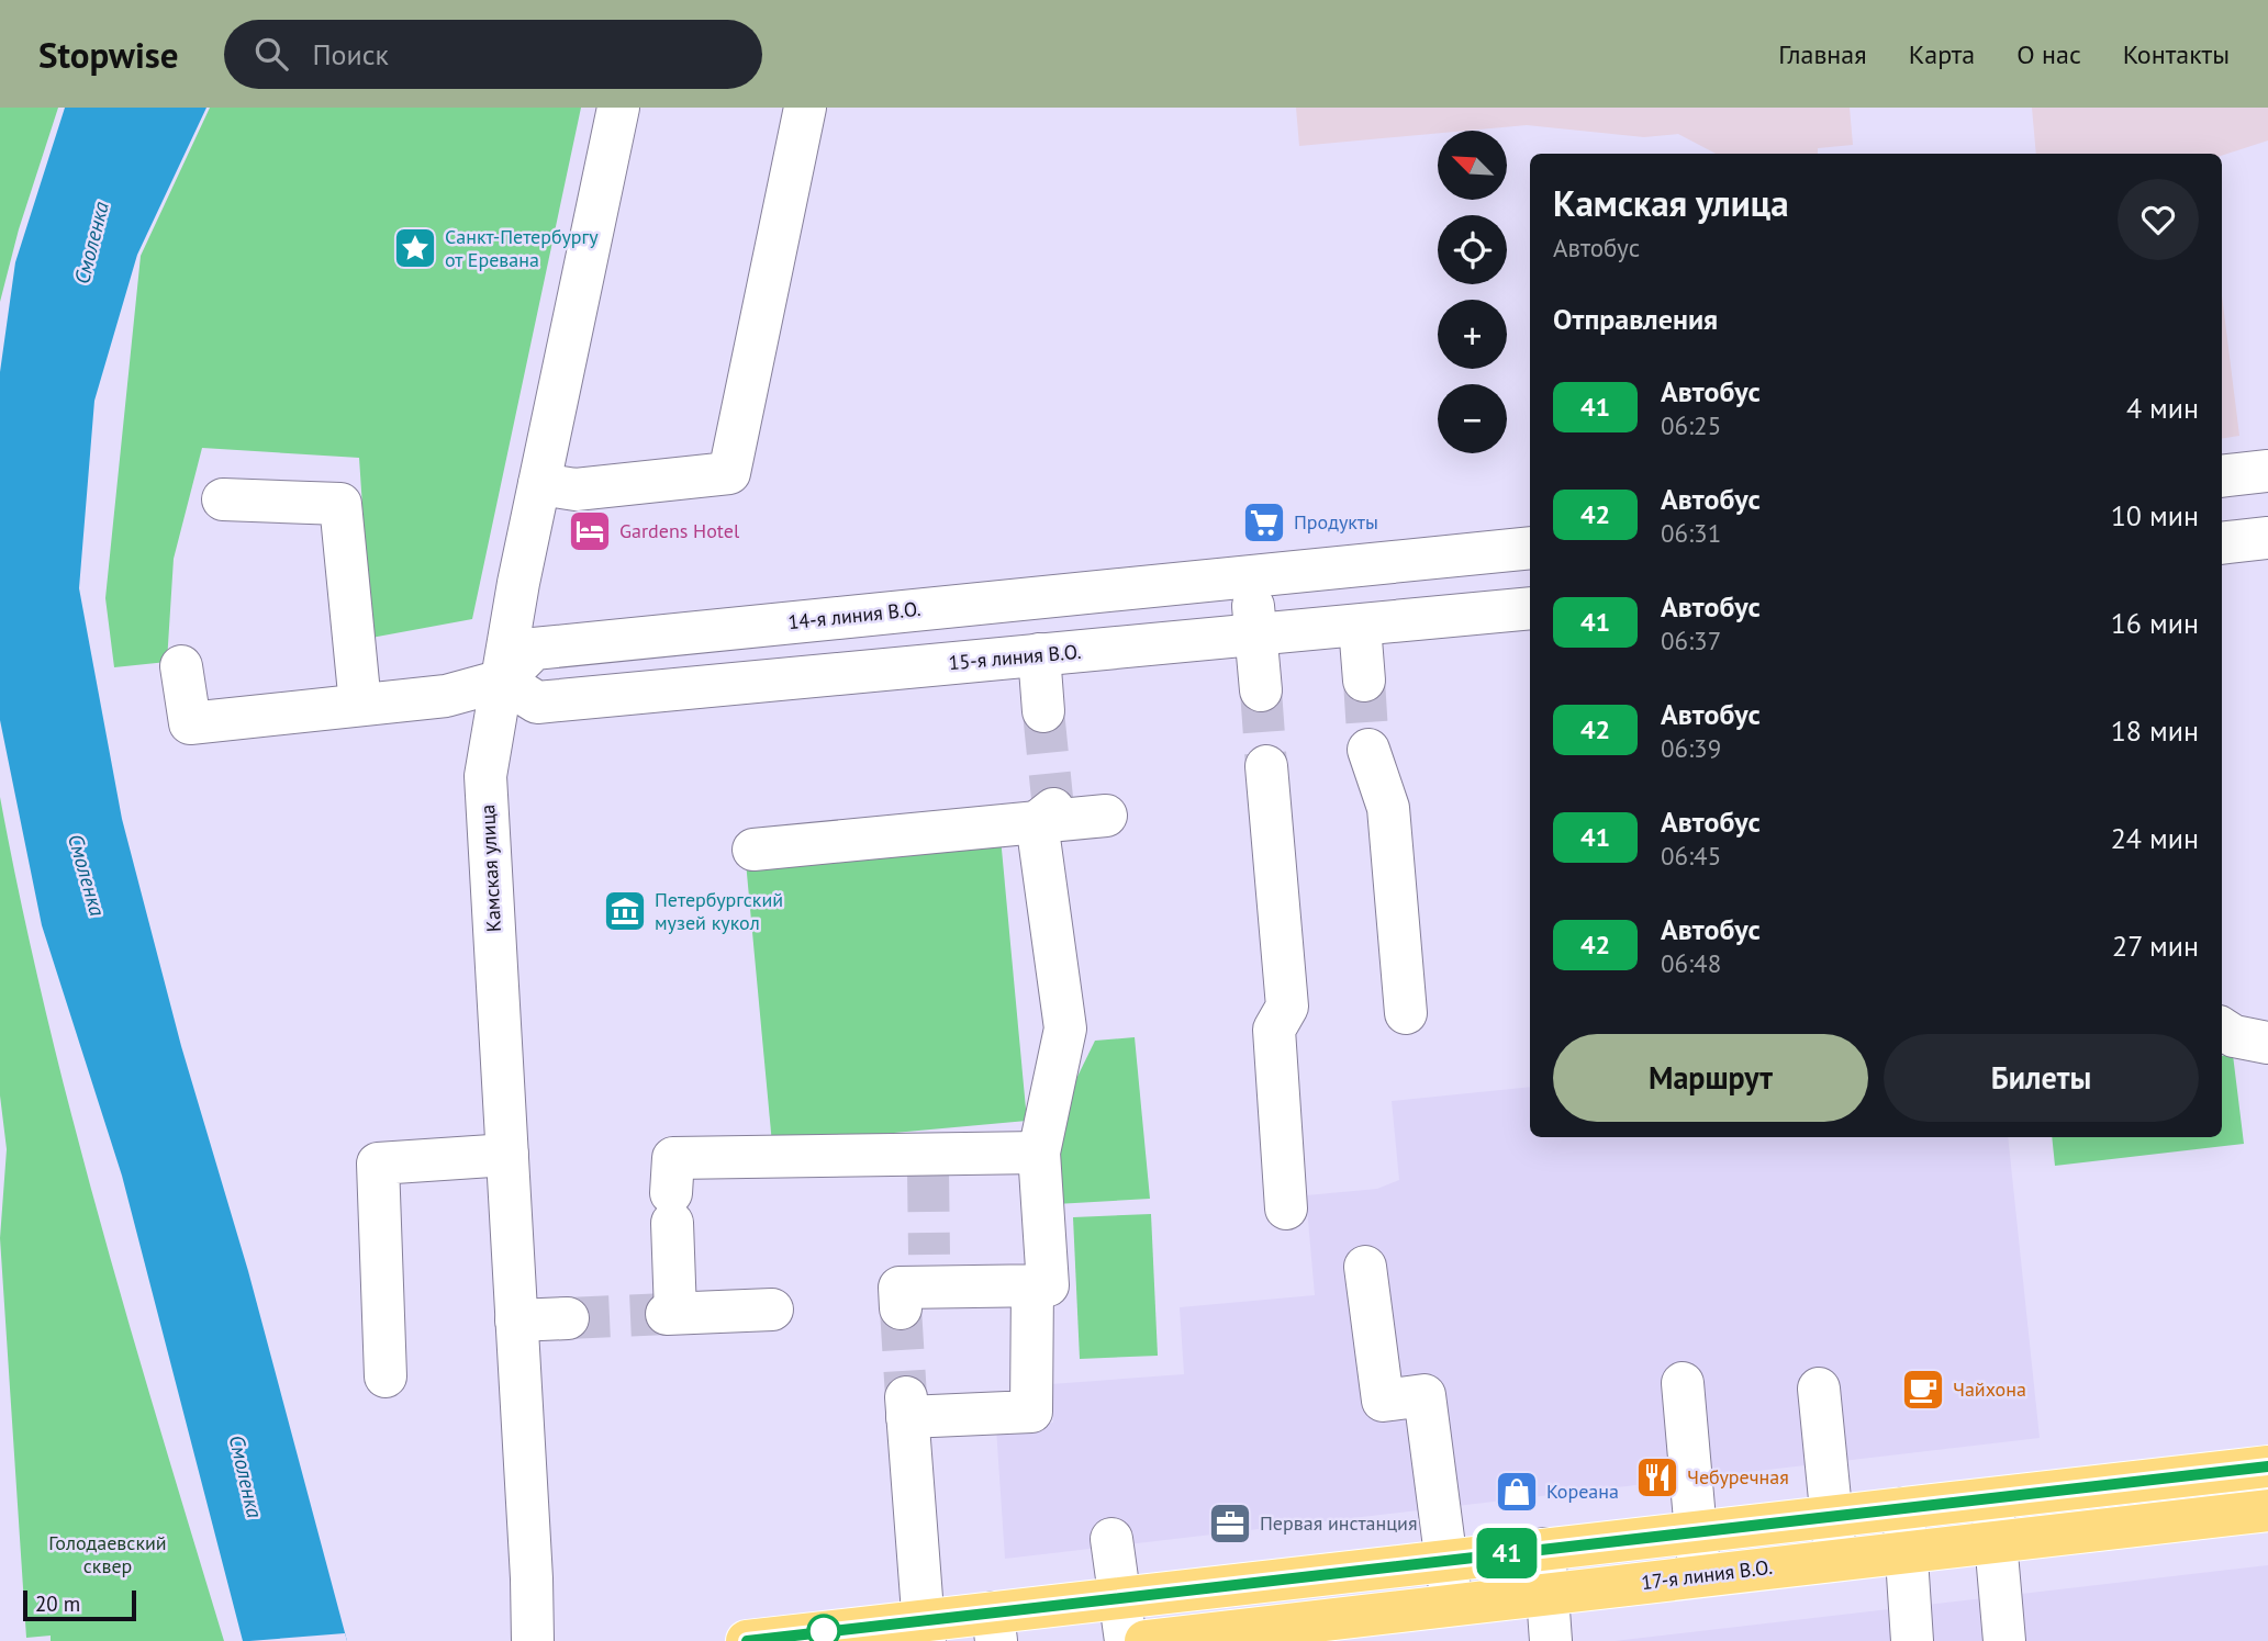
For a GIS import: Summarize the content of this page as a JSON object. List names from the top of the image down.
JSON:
{
  "streets": {
    "main road": ["17-я линия В.О."],
    "street": ["14-я линия В.О.", "15-я линия В.О.", "Камская улица"]
  },
  "crossings": [
    ["14-я линия В.О.", "15-я линия В.О."],
    ["14-я линия В.О.", "Камская улица"],
    ["15-я линия В.О.", "Камская улица"]
  ],
  "water": ["Смоленка"],
  "parks": ["Голодаевский сквер"],
  "places": {
    "place": ["Санкт-Петербургу от Еревана"],
    "supermarket": ["Продукты"],
    "hotel": ["Gardens Hotel"],
    "museum": ["Петербургский музей кукол"],
    "cafe": ["Чайхона"],
    "restaurant": ["Чебуречная"],
    "shop": ["Кореана"],
    "office": ["Первая инстанция"]
  },
  "lines": ["bus line 41"],
  "scale_bar": "20 m",
  "north": "top left",
  "page": {
    "header": "Stopwise",
    "search": "Поиск",
    "nav": [
      "Главная",
      "Карта",
      "О нас",
      "Контакты"
    ],
    "on_map": "41",
    "map_buttons": ["+", "−"],
    "heading": [
      ["Камская улица", "Автобус"],
      "Отправления"
    ],
    "list": [
      {
        "mark": "41",
        "name": "Автобус",
        "note": "06:25",
        "value": "4 мин"
      },
      {
        "mark": "42",
        "name": "Автобус",
        "note": "06:31",
        "value": "10 мин"
      },
      {
        "mark": "41",
        "name": "Автобус",
        "note": "06:37",
        "value": "16 мин"
      },
      {
        "mark": "42",
        "name": "Автобус",
        "note": "06:39",
        "value": "18 мин"
      },
      {
        "mark": "41",
        "name": "Автобус",
        "note": "06:45",
        "value": "24 мин"
      },
      {
        "mark": "42",
        "name": "Автобус",
        "note": "06:48",
        "value": "27 мин"
      }
    ],
    "buttons": ["Маршрут", "Билеты"],
    "scale": "20 m"
  }
}
